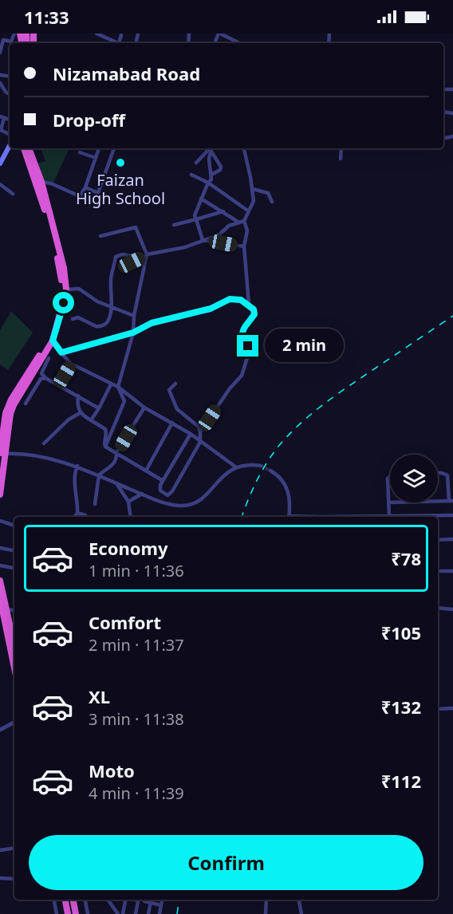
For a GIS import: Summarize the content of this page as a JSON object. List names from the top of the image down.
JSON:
{
  "places": ["Faizan High School"],
  "page": {
    "status": "11:33",
    "banner": ["Nizamabad Road", "Drop-off"],
    "bubble": "2 min",
    "list": [
      {
        "name": "Economy",
        "note": "1 min · 11:36",
        "value": "₹78"
      },
      {
        "name": "Comfort",
        "note": "2 min · 11:37",
        "value": "₹105"
      },
      {
        "name": "XL",
        "note": "3 min · 11:38",
        "value": "₹132"
      },
      {
        "name": "Moto",
        "note": "4 min · 11:39",
        "value": "₹112"
      }
    ],
    "buttons": "Confirm"
  }
}
